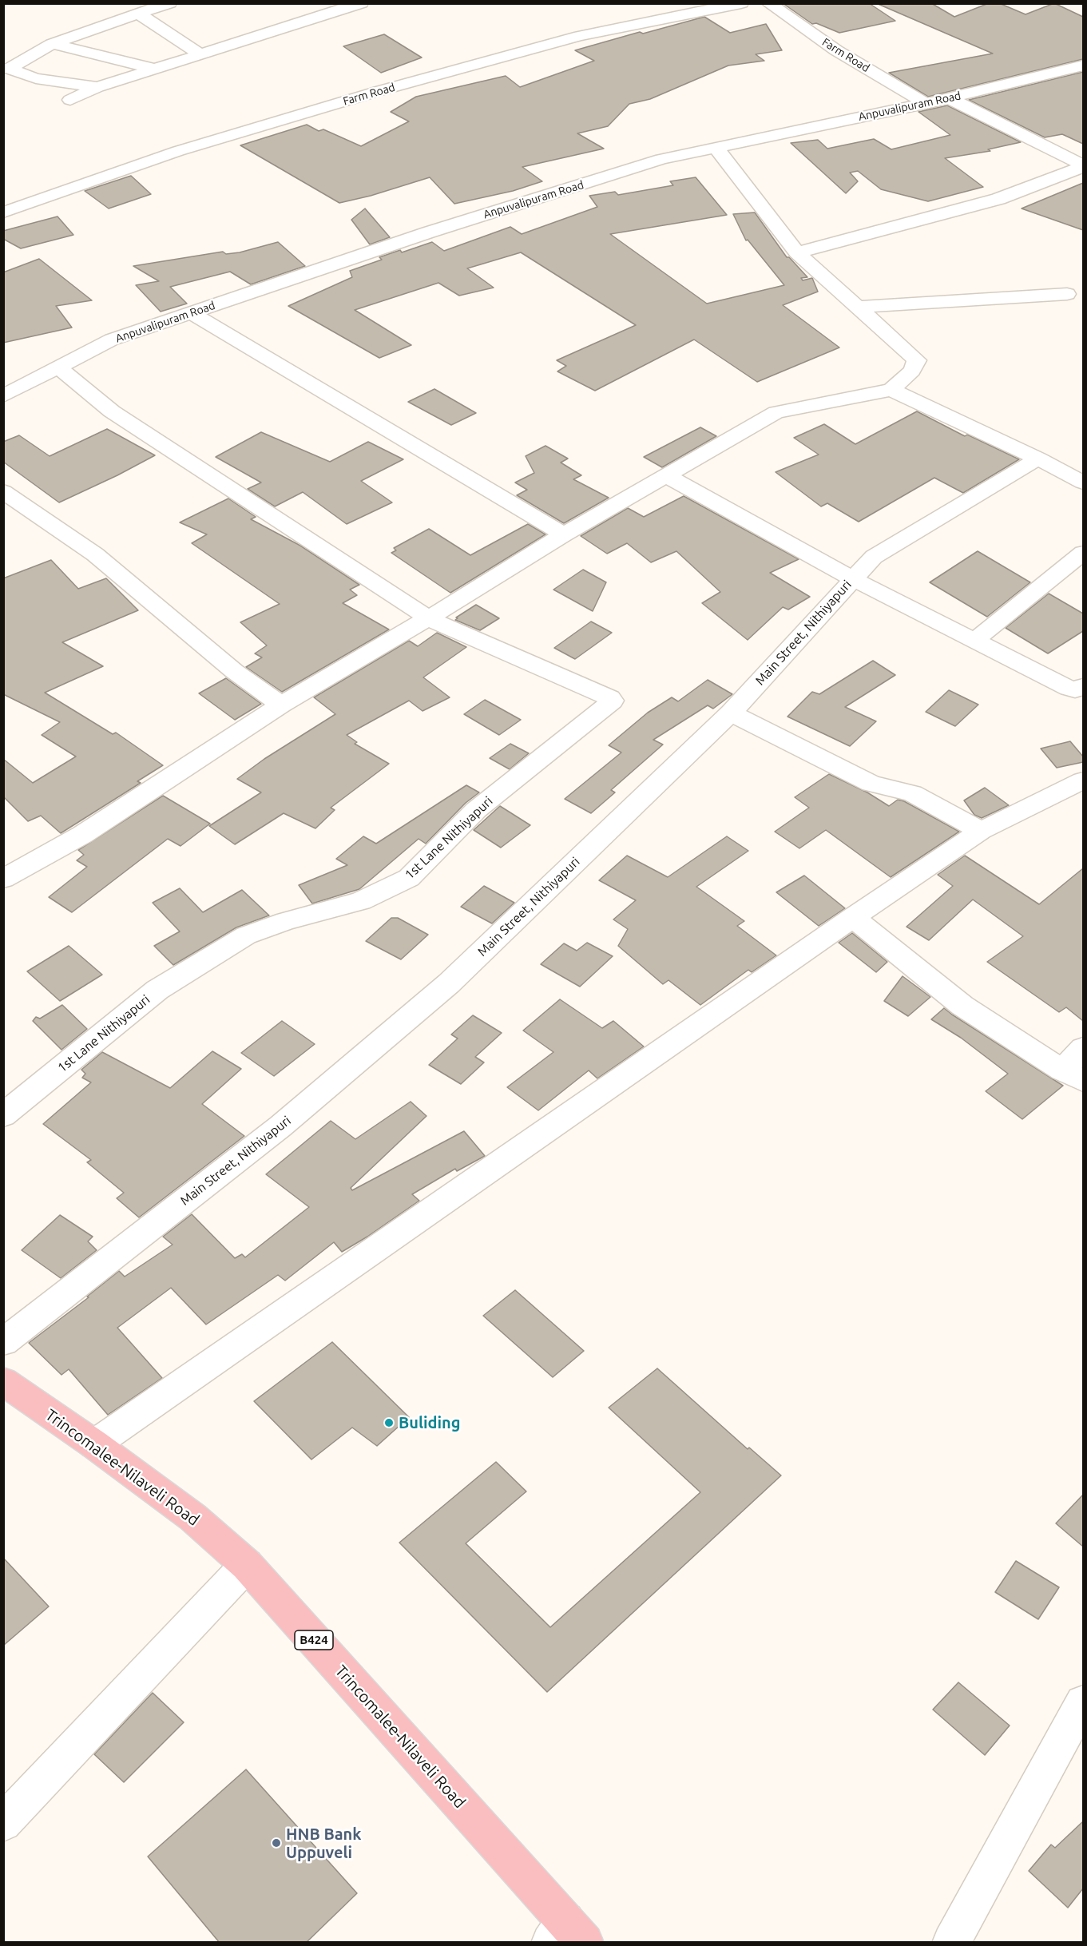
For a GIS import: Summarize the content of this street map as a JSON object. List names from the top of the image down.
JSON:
{
  "streets": {
    "main road": ["Trincomalee-Nilaveli Road", "B424"],
    "street": [
      "Farm Road",
      "Anpuvalipuram Road",
      "Main Street, Nithiyapuri",
      "1st Lane Nithiyapuri"
    ]
  },
  "crossings": [
    ["Farm Road", "Anpuvalipuram Road"]
  ],
  "places": ["Buliding", "HNB Bank Uppuveli"]
}
